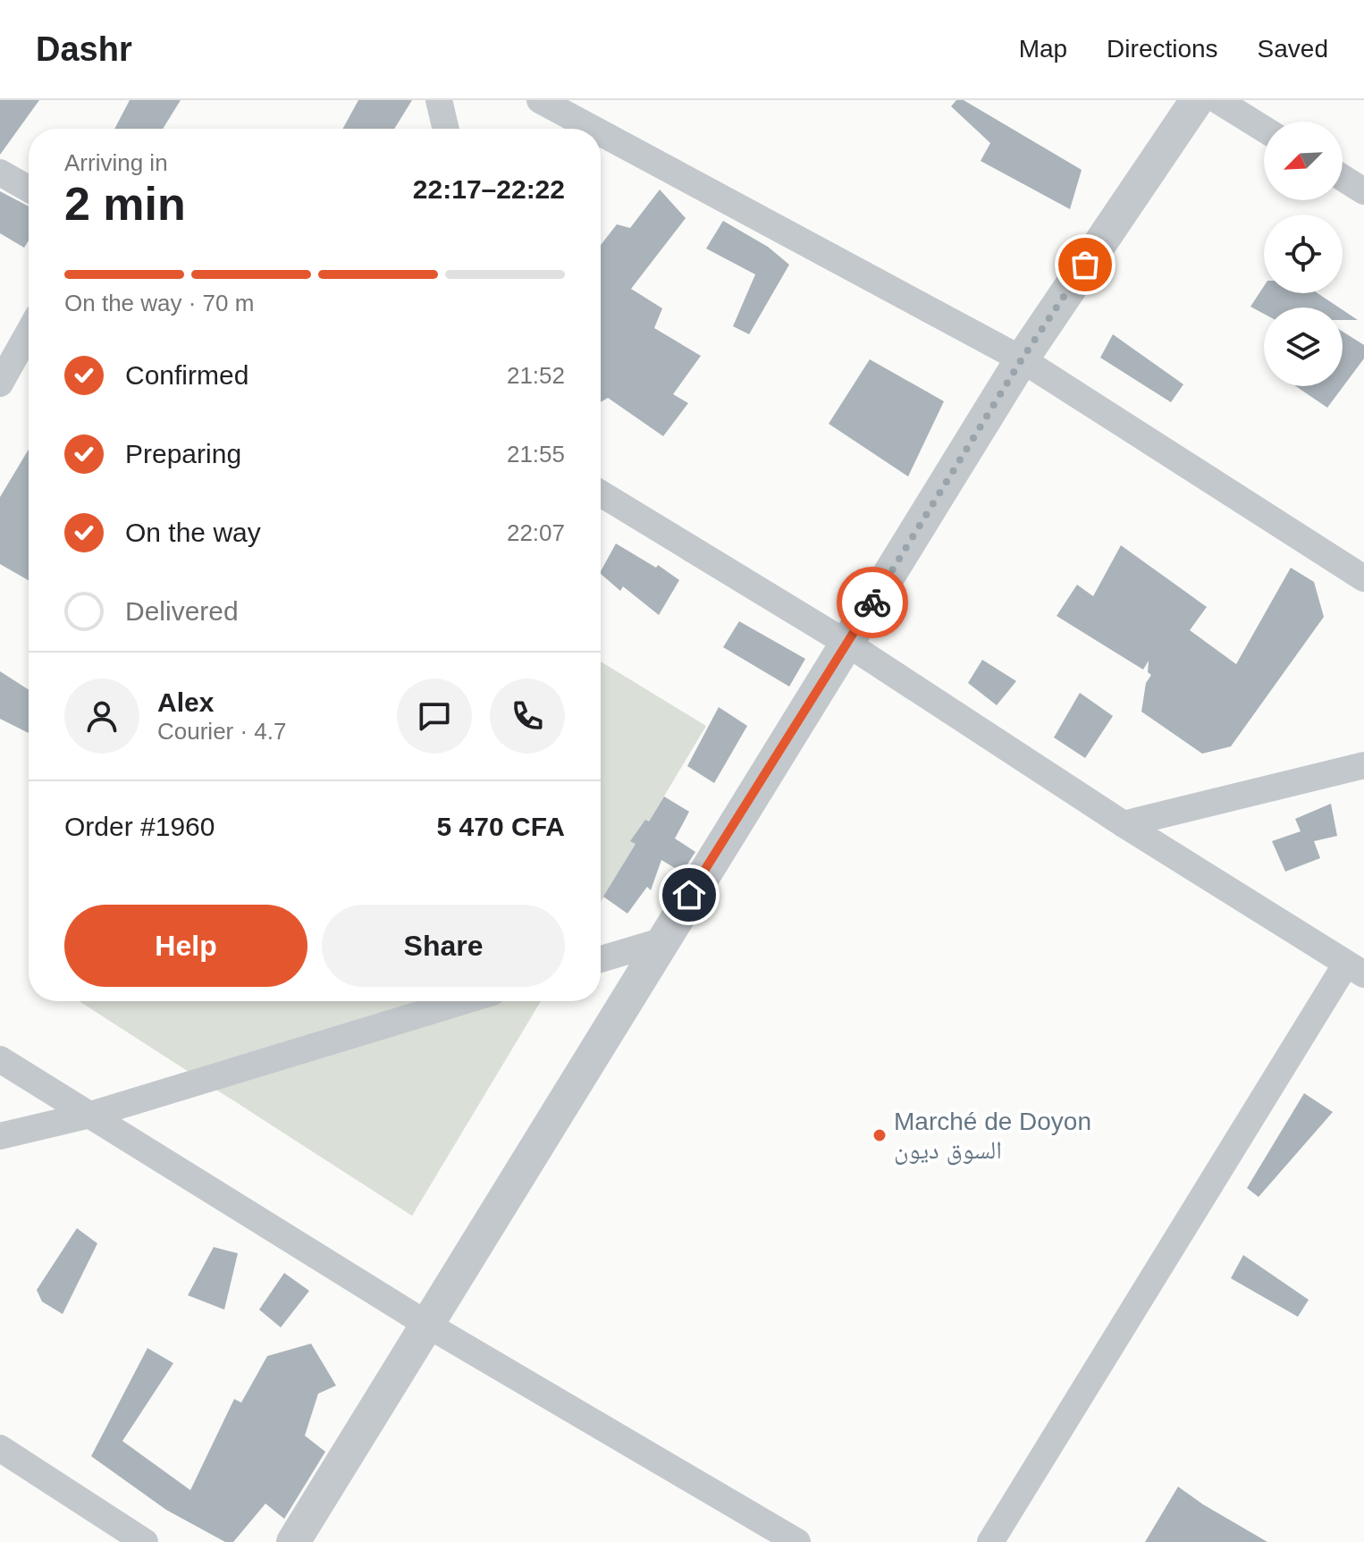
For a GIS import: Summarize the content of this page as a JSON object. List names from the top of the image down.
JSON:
{
  "places": ["Marché de Doyon السوق ديون"],
  "north": "bottom left",
  "page": {
    "header": "Dashr",
    "nav": ["Map", "Directions", "Saved"],
    "heading": ["2 min", "Arriving in", "22:17–22:22"],
    "panel": [
      "Alex",
      "Courier · 4.7",
      "Order #1960",
      "5 470 CFA"
    ],
    "bar": "On the way · 70 m",
    "list": [
      ["Confirmed", "21:52"],
      ["Preparing", "21:55"],
      ["On the way", "22:07"],
      "Delivered"
    ],
    "buttons": ["Help", "Share"]
  }
}
